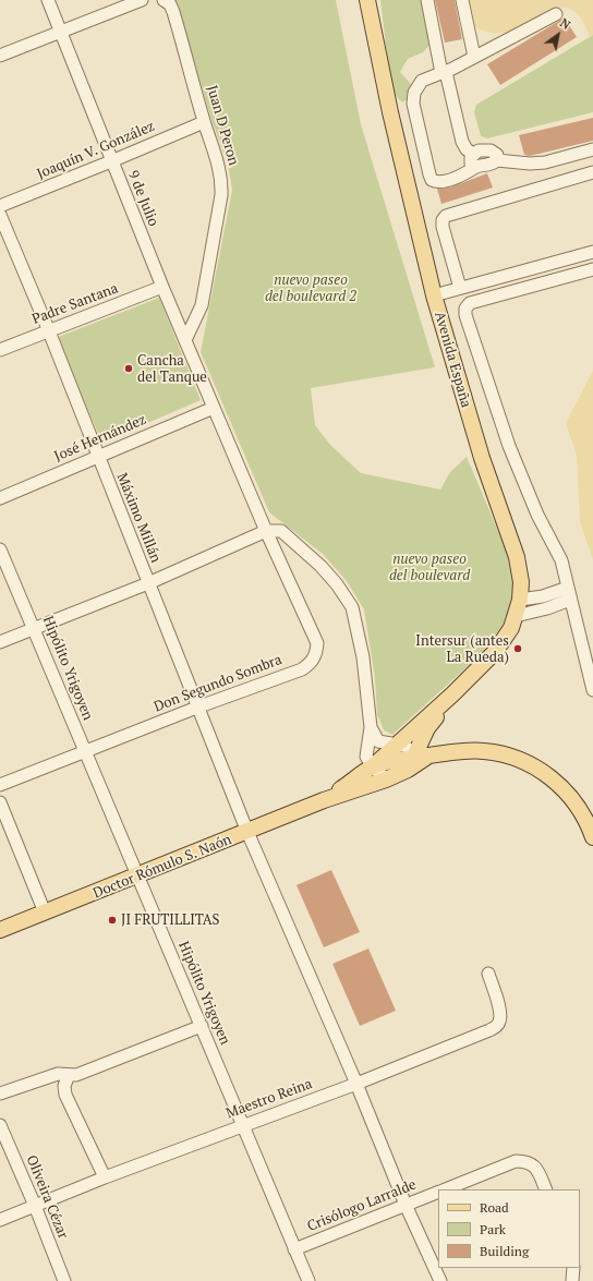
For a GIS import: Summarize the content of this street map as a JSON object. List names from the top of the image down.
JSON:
{
  "streets": {
    "main road": ["Avenida España", "Doctor Rómulo S. Naón"],
    "street": [
      "Juan D Peron",
      "Joaquín V. González",
      "9 de Julio",
      "Padre Santana",
      "José Hernández",
      "Máximo Millán",
      "Hipólito Yrigoyen",
      "Don Segundo Sombra",
      "Maestro Reina",
      "Oliveira Cézar",
      "Crisólogo Larralde"
    ]
  },
  "crossings": [
    ["Juan D Peron", "Joaquín V. González"],
    ["Juan D Peron", "9 de Julio"],
    ["Joaquín V. González", "9 de Julio"],
    ["9 de Julio", "Padre Santana"],
    ["9 de Julio", "José Hernández"],
    ["9 de Julio", "Don Segundo Sombra"],
    ["Padre Santana", "Máximo Millán"],
    ["Avenida España", "Doctor Rómulo S. Naón"],
    ["José Hernández", "Máximo Millán"],
    ["José Hernández", "Don Segundo Sombra"],
    ["Máximo Millán", "Don Segundo Sombra"],
    ["Máximo Millán", "Doctor Rómulo S. Naón"],
    ["Máximo Millán", "Maestro Reina"],
    ["Máximo Millán", "Crisólogo Larralde"],
    ["Hipólito Yrigoyen", "Don Segundo Sombra"],
    ["Hipólito Yrigoyen", "Doctor Rómulo S. Naón"],
    ["Hipólito Yrigoyen", "Maestro Reina"],
    ["Hipólito Yrigoyen", "Crisólogo Larralde"],
    ["Maestro Reina", "Oliveira Cézar"]
  ],
  "parks": ["nuevo paseo del boulevard 2", "nuevo paseo del boulevard"],
  "places": ["Cancha del Tanque", "Intersur (antes La Rueda)", "JI FRUTILLITAS"],
  "legend": ["Road", "Park", "Building"],
  "north": "top right"
}
